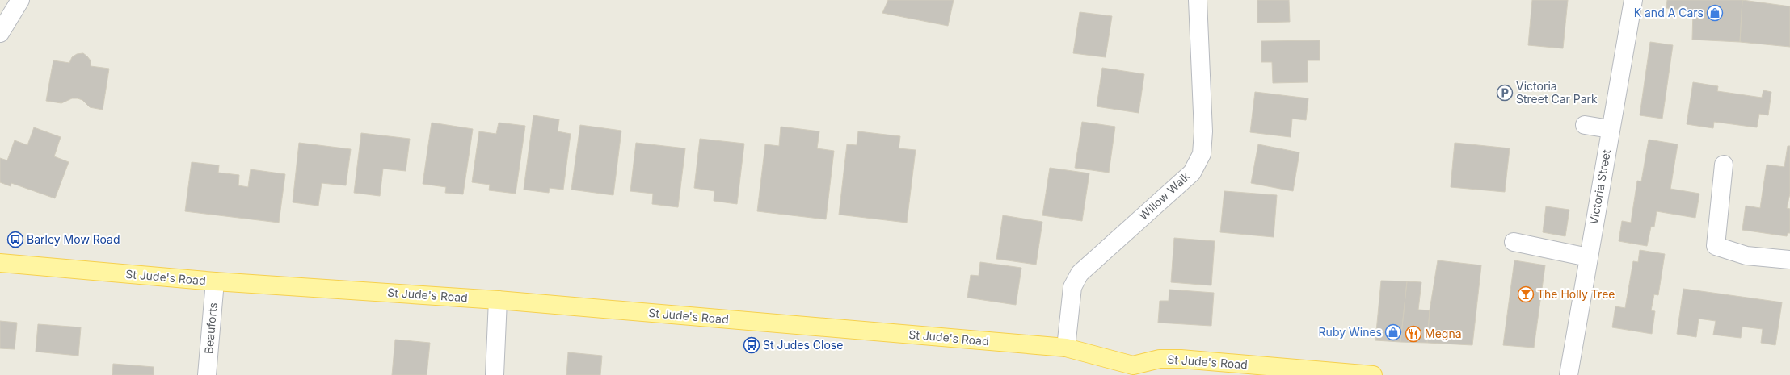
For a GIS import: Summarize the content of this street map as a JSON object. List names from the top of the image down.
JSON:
{
  "streets": {
    "main road": ["St Jude's Road"],
    "street": ["Victoria Street", "Willow Walk", "Beauforts"]
  },
  "crossings": [
    ["Willow Walk", "St Jude's Road"],
    ["St Jude's Road", "Beauforts"]
  ],
  "places": {
    "shop": ["K and A Cars", "Ruby Wines"],
    "parking": ["Victoria Street Car Park"],
    "bus stop": ["Barley Mow Road", "St Judes Close"],
    "bar": ["The Holly Tree"],
    "restaurant": ["Megna"]
  }
}
